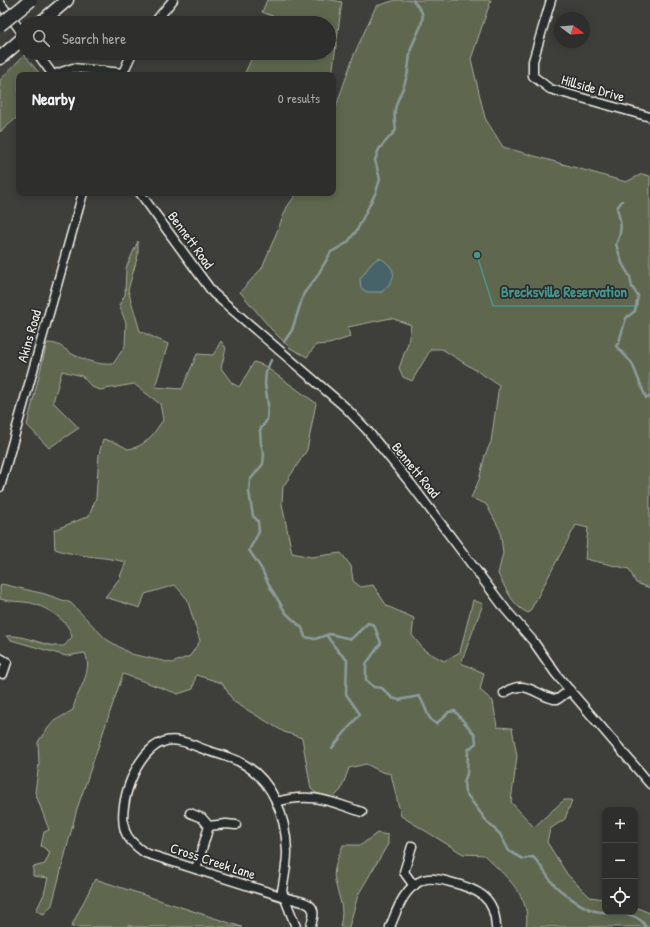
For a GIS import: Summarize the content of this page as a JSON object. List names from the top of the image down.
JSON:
{
  "streets": {
    "street": [
      "Hillside Drive",
      "Bennett Road",
      "Akins Road",
      "Cross Creek Lane"
    ]
  },
  "places": ["Brecksville Reservation"],
  "north": "right",
  "page": {
    "search": "Search here",
    "heading": ["Nearby", "0 results"],
    "map_buttons": ["+", "−"]
  }
}
